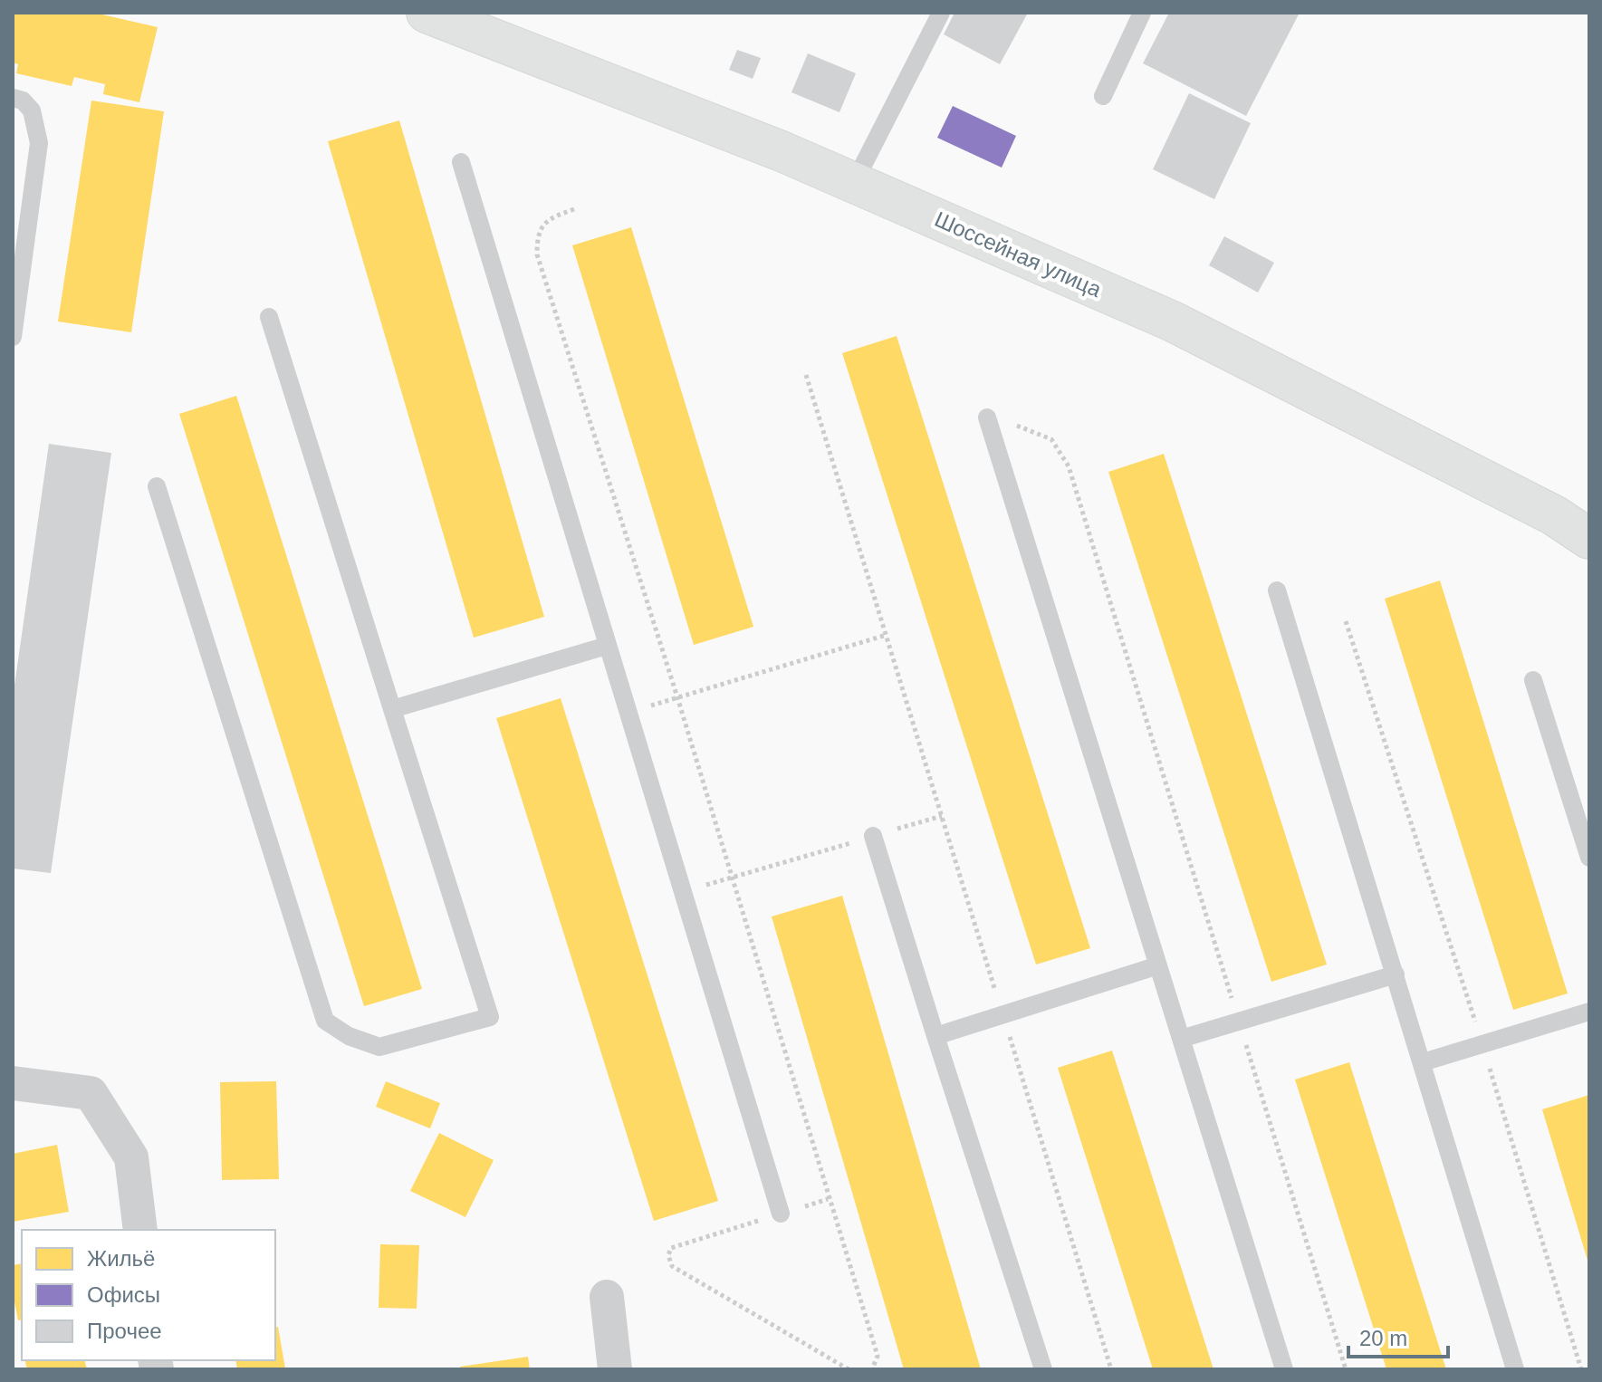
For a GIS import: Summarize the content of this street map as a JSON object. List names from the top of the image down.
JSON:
{
  "streets": {
    "main road": ["Шоссейная улица"]
  },
  "legend": ["Жильё", "Офисы", "Прочее"],
  "scale_bar": "20 m"
}
